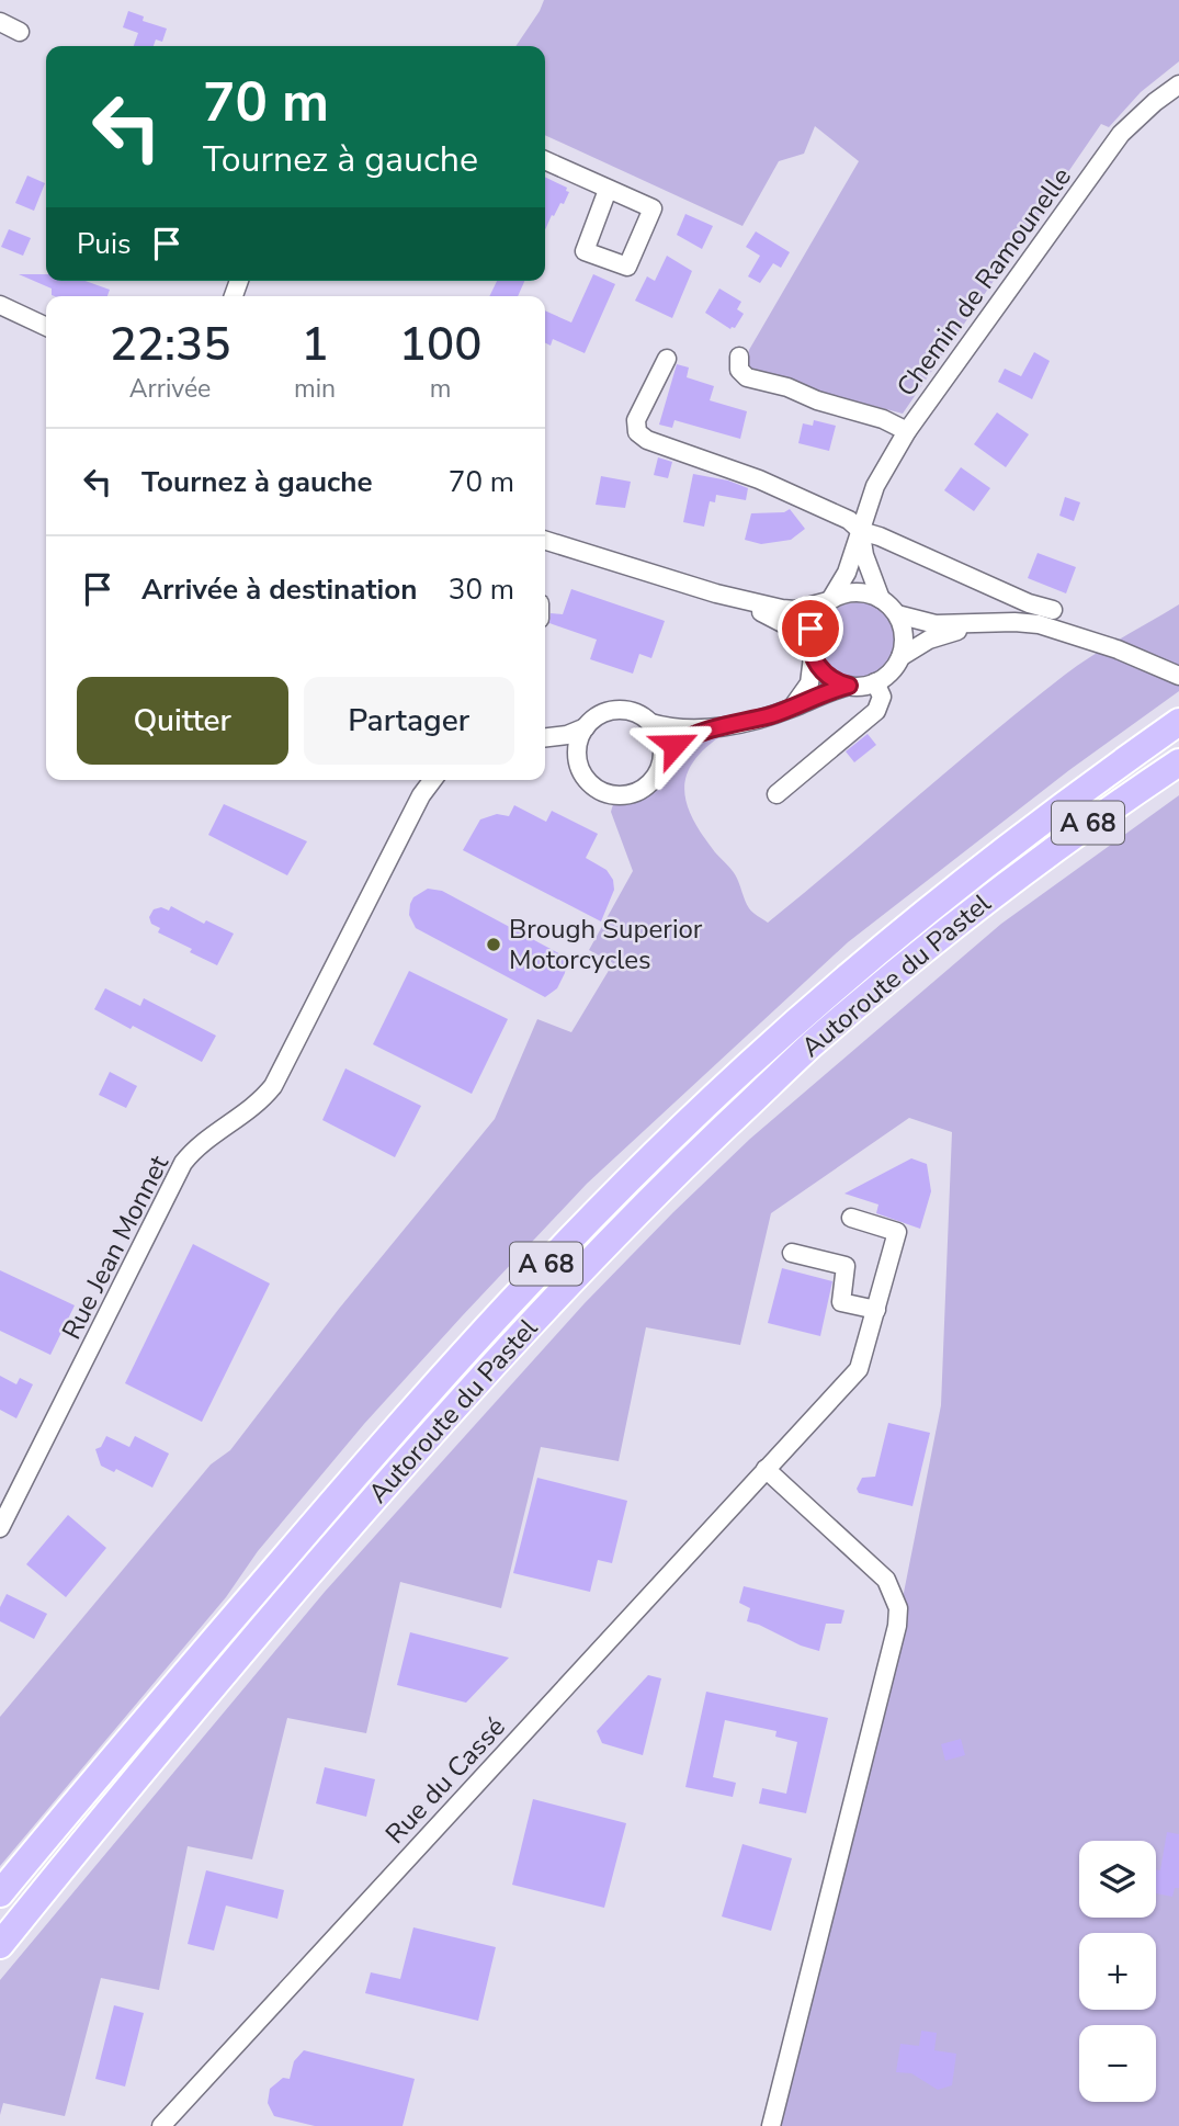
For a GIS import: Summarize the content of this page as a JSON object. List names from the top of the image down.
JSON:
{
  "streets": {
    "highway": ["A 68", "Autoroute du Pastel"],
    "street": ["Chemin de Ramounelle", "Rue Jean Monnet", "Rue du Cassé"]
  },
  "places": ["Brough Superior Motorcycles"],
  "page": {
    "turn": ["70 m", "Tournez à gauche"],
    "then": "Puis",
    "eta": [
      "22:35",
      "Arrivée",
      "1",
      "min",
      "100",
      "m"
    ],
    "list": [
      {
        "name": "Tournez à gauche",
        "value": "70 m"
      },
      {
        "name": "Arrivée à destination",
        "value": "30 m"
      }
    ],
    "buttons": ["Quitter", "Partager"],
    "map_buttons": ["+", "−"]
  }
}
